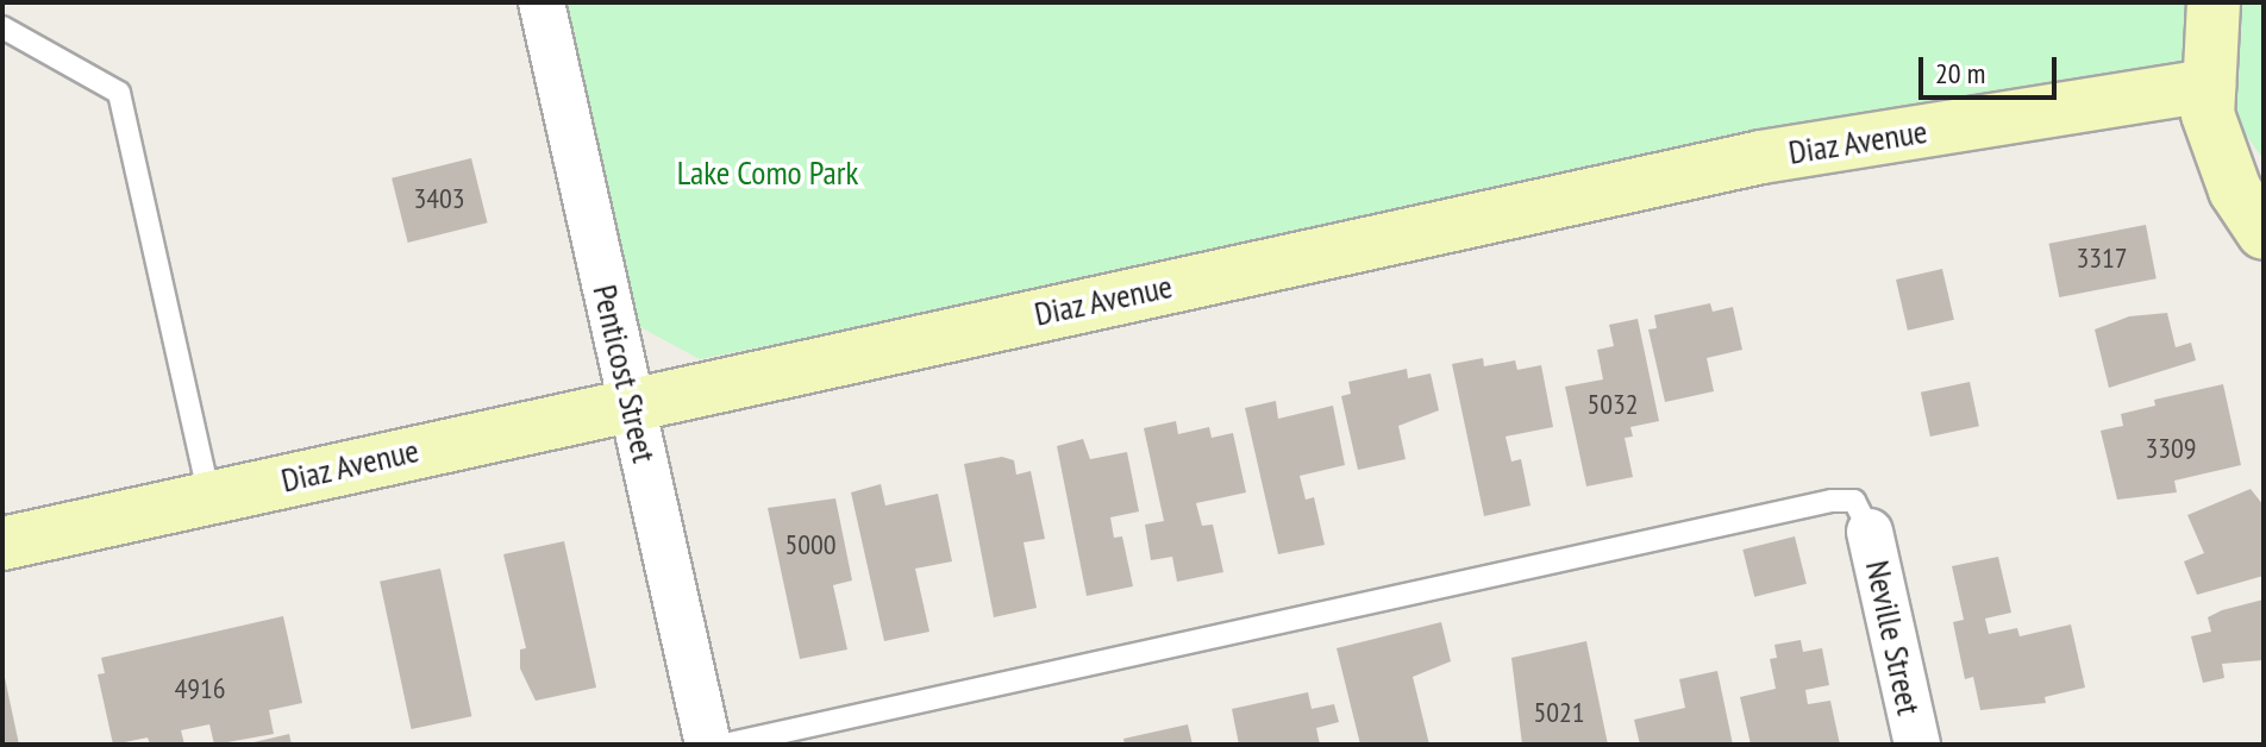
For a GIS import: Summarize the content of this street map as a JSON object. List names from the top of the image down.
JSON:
{
  "streets": {
    "street": ["Diaz Avenue", "Penticost Street", "Neville Street"]
  },
  "crossings": [
    ["Diaz Avenue", "Penticost Street"]
  ],
  "parks": ["Lake Como Park"],
  "house_numbers": [
    "3403",
    "3317",
    "5032",
    "3309",
    "5000",
    "4916",
    "5021"
  ],
  "scale_bar": "20 m"
}
